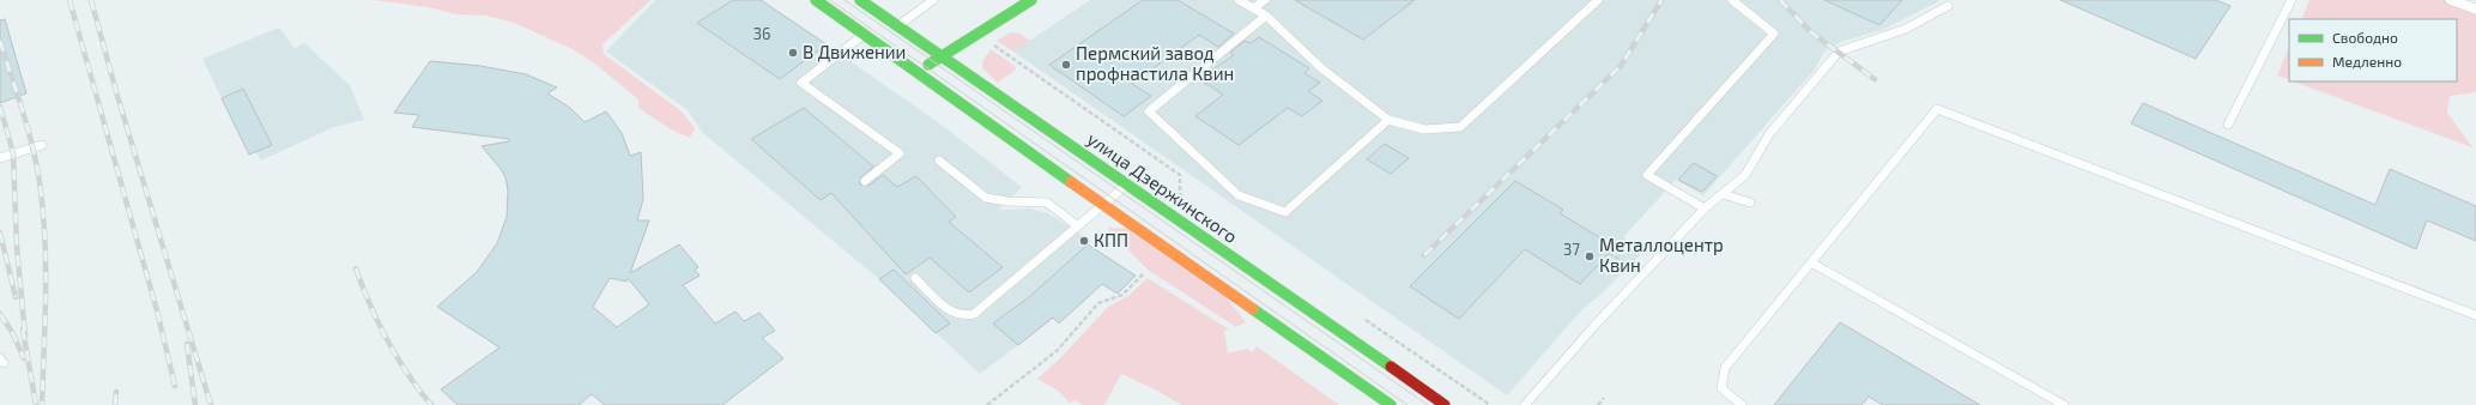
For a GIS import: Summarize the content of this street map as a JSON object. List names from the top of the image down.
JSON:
{
  "streets": {
    "main road": ["улица Дзержинского"]
  },
  "places": [
    "В Движении",
    "Пермский завод профнастила Квин",
    "КПП",
    "Металлоцентр Квин"
  ],
  "house_numbers": ["36", "37"],
  "legend": ["Свободно", "Медленно"]
}
